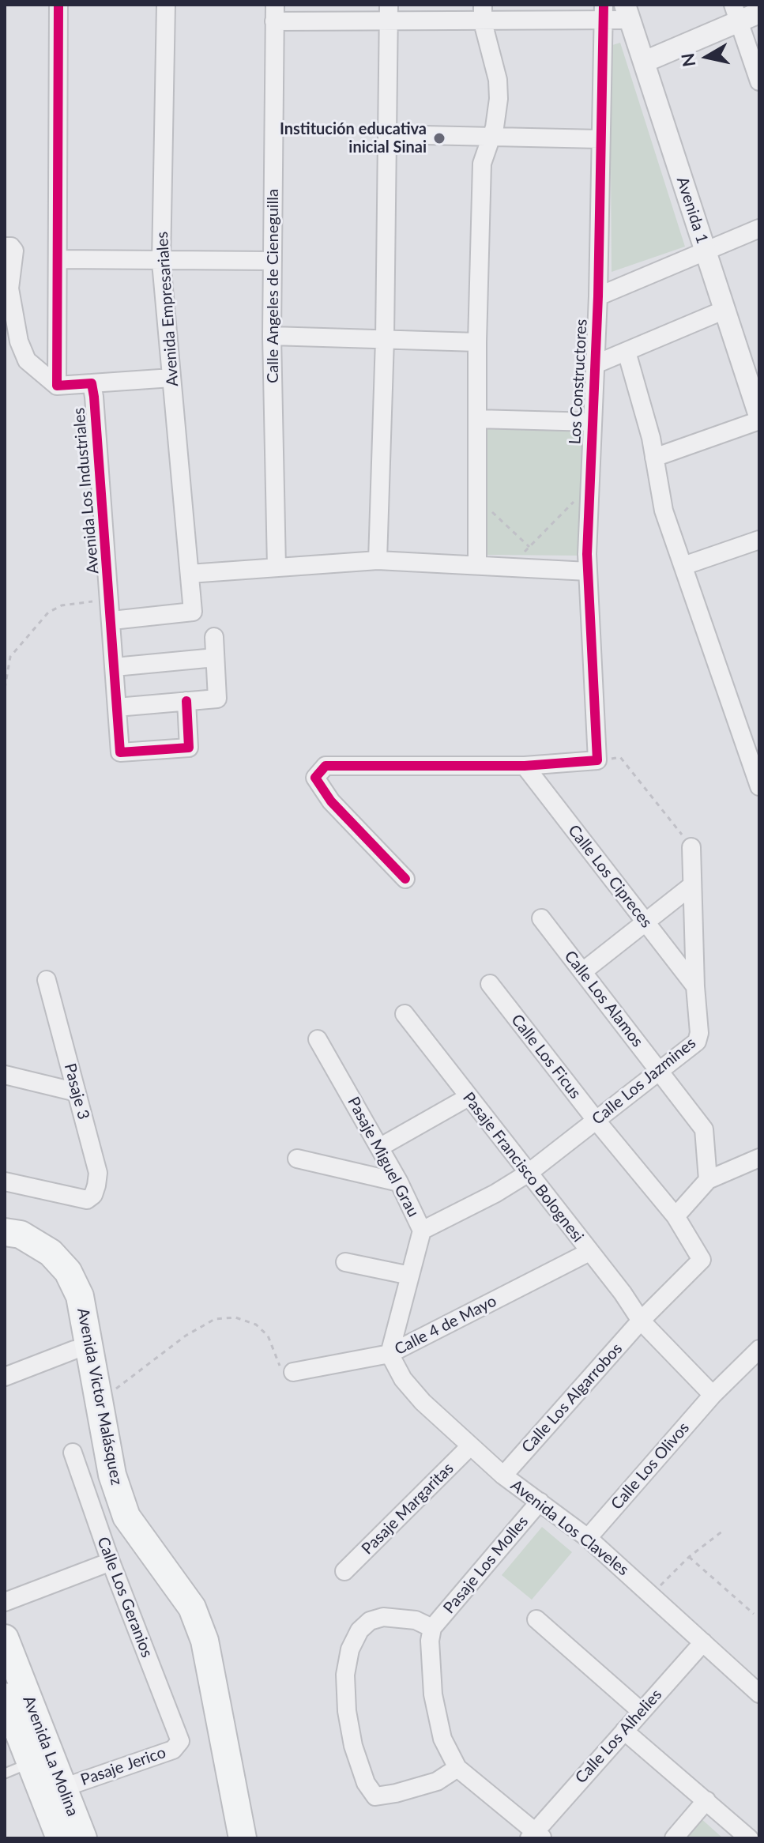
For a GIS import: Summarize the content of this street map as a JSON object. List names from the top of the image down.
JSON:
{
  "streets": {
    "main road": ["Avenida Victor Malásquez", "Avenida La Molina"],
    "street": [
      "Avenida 1",
      "Calle Angeles de Cieneguilla",
      "Avenida Empresariales",
      "Los Constructores",
      "Avenida Los Industriales",
      "Calle Los Cipreces",
      "Calle Los Alamos",
      "Calle Los Ficus",
      "Calle Los Jazmines",
      "Pasaje 3",
      "Pasaje Miguel Grau",
      "Pasaje Francisco Bolognesi",
      "Calle 4 de Mayo",
      "Calle Los Algarrobos",
      "Calle Los Olivos",
      "Pasaje Margaritas",
      "Avenida Los Claveles",
      "Pasaje Los Molles",
      "Calle Los Geranios",
      "Calle Los Alhelies",
      "Pasaje Jerico"
    ]
  },
  "crossings": [
    ["Avenida Empresariales", "Avenida Los Industriales"],
    ["Calle Los Cipreces", "Calle Los Jazmines"],
    ["Calle Los Alamos", "Calle Los Jazmines"],
    ["Calle Los Ficus", "Calle Los Jazmines"],
    ["Calle Los Ficus", "Calle Los Algarrobos"],
    ["Calle Los Jazmines", "Pasaje Miguel Grau"],
    ["Calle Los Jazmines", "Pasaje Francisco Bolognesi"],
    ["Pasaje Miguel Grau", "Calle 4 de Mayo"],
    ["Pasaje Miguel Grau", "Avenida Los Claveles"],
    ["Pasaje Francisco Bolognesi", "Calle 4 de Mayo"],
    ["Pasaje Francisco Bolognesi", "Calle Los Algarrobos"],
    ["Pasaje Francisco Bolognesi", "Calle Los Olivos"],
    ["Calle 4 de Mayo", "Avenida Los Claveles"],
    ["Calle Los Algarrobos", "Avenida Los Claveles"],
    ["Calle Los Olivos", "Avenida Los Claveles"],
    ["Pasaje Margaritas", "Avenida Los Claveles"],
    ["Avenida Los Claveles", "Pasaje Los Molles"],
    ["Avenida Los Claveles", "Calle Los Alhelies"],
    ["Calle Los Geranios", "Pasaje Jerico"],
    ["Avenida La Molina", "Pasaje Jerico"]
  ],
  "places": ["Institución educativa inicial Sinai"],
  "north": "left"
}
